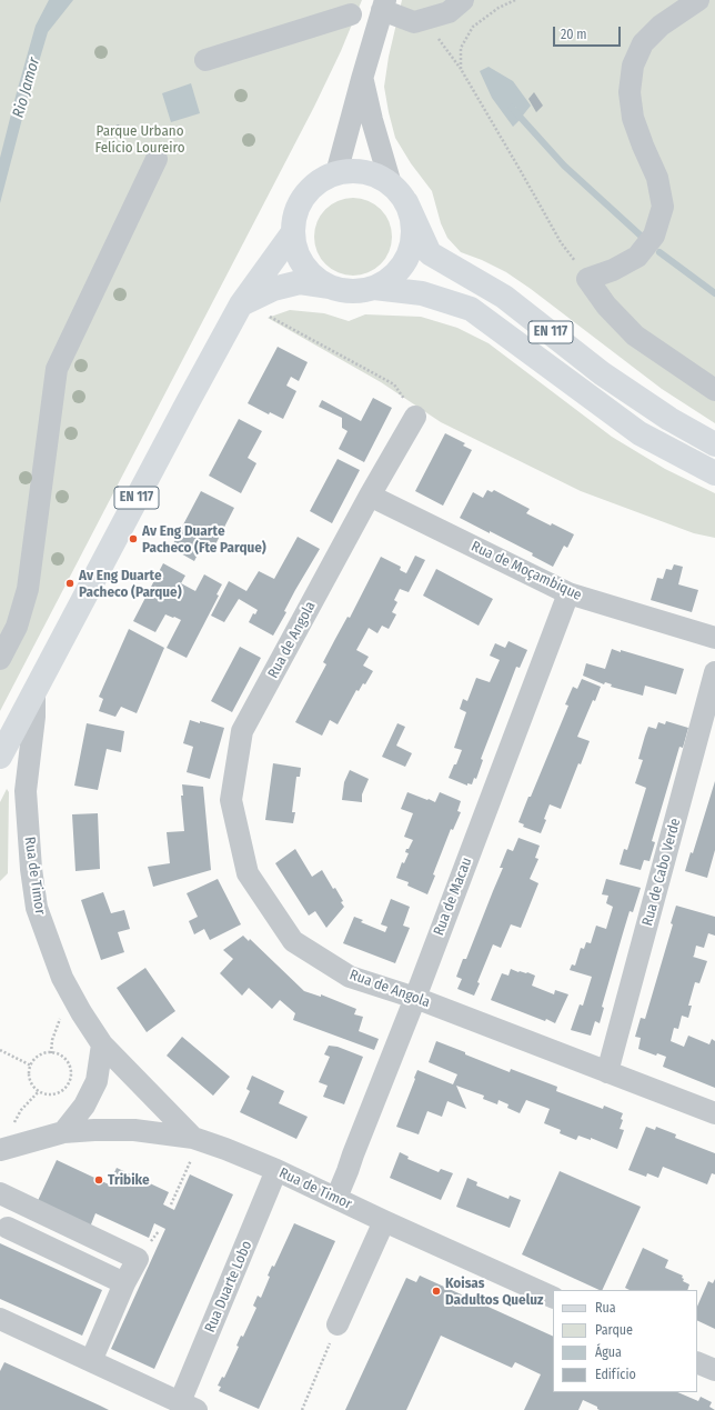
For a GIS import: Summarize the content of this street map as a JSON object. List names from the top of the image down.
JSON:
{
  "streets": {
    "main road": ["EN 117"],
    "street": [
      "Rua de Moçambique",
      "Rua de Angola",
      "Rua de Cabo Verde",
      "Rua de Timor",
      "Rua de Macau",
      "Rua Duarte Lobo"
    ]
  },
  "crossings": [
    ["EN 117", "Rua de Timor"],
    ["Rua de Moçambique", "Rua de Angola"],
    ["Rua de Moçambique", "Rua de Macau"],
    ["Rua de Angola", "Rua de Cabo Verde"],
    ["Rua de Angola", "Rua de Macau"],
    ["Rua de Timor", "Rua de Macau"],
    ["Rua de Timor", "Rua Duarte Lobo"]
  ],
  "water": ["Rio Jamor"],
  "parks": ["Parque Urbano Felício Loureiro"],
  "places": [
    "Av Eng Duarte Pacheco (Fte Parque)",
    "Av Eng Duarte Pacheco (Parque)",
    "Tribike",
    "Koisas Dadultos Queluz"
  ],
  "legend": [
    "Rua",
    "Parque",
    "Água",
    "Edifício"
  ],
  "scale_bar": "20 m"
}
